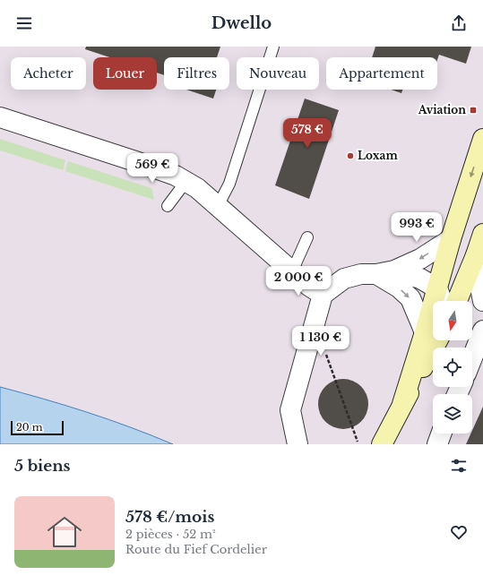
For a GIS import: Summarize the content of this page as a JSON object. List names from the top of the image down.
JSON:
{
  "places": {
    "transit": ["Aviation"],
    "other": ["Loxam"]
  },
  "scale_bar": "20 m",
  "north": "bottom",
  "page": {
    "header": "Dwello",
    "chip": [
      "Acheter",
      "Louer",
      "Filtres",
      "Nouveau",
      "Appartement"
    ],
    "price": [
      "578 €",
      "569 €",
      "993 €",
      "2 000 €",
      "1 130 €"
    ],
    "scale": "20 m",
    "heading": "5 biens",
    "list": [
      {
        "name": "578 €/mois",
        "note": "2 pièces · 52 m² · Route du Fief Cordelier"
      }
    ]
  }
}
